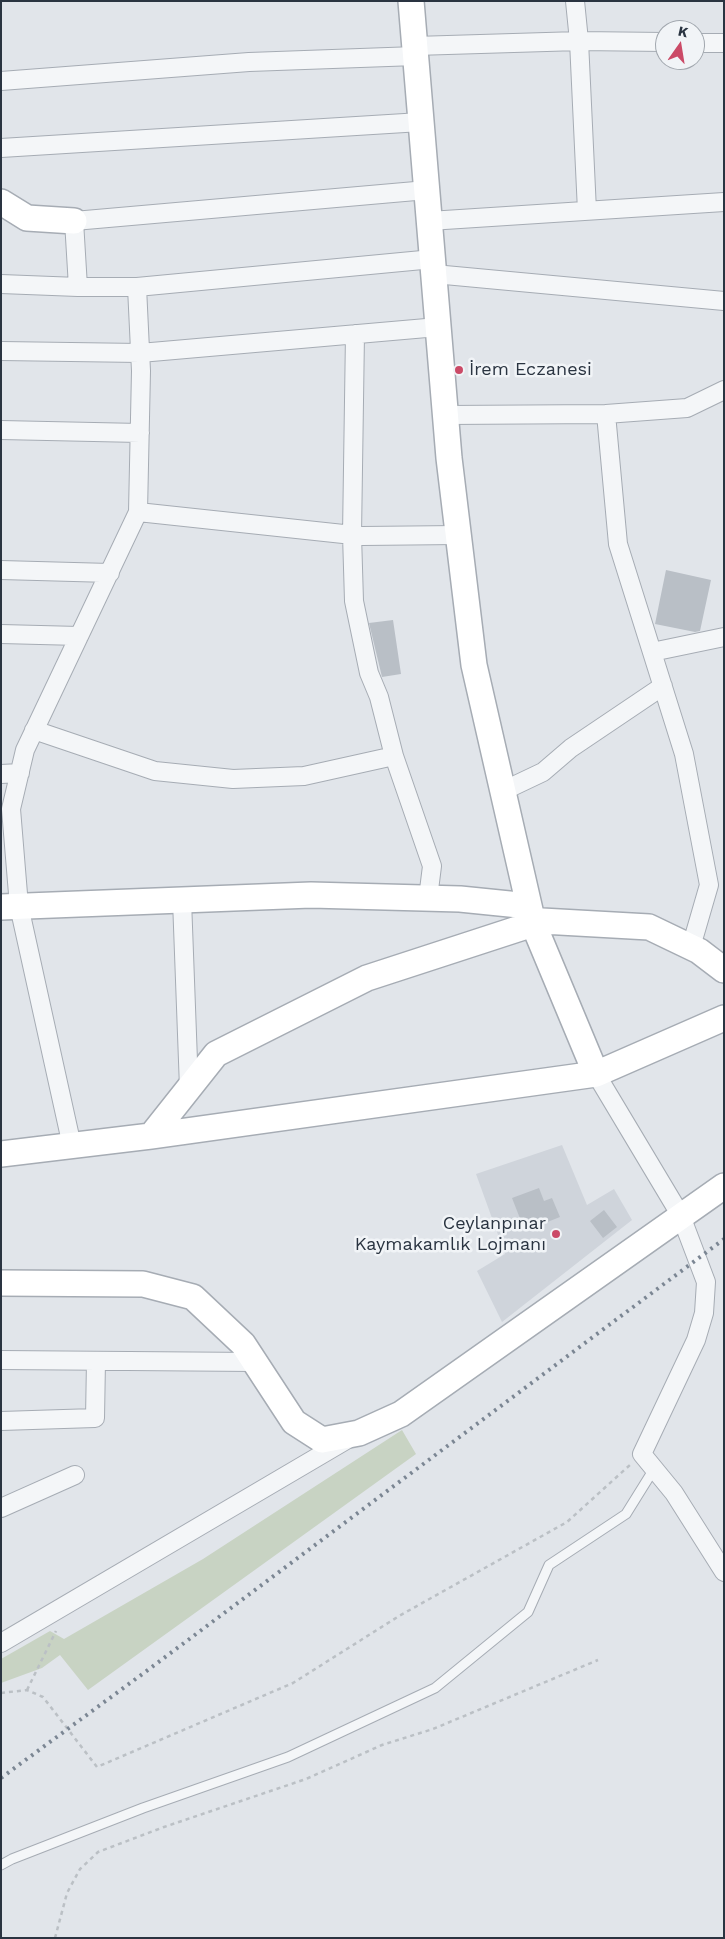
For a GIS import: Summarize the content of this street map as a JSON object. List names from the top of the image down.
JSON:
{
  "places": ["İrem Eczanesi", "Ceylanpınar Kaymakamlık Lojmanı"],
  "north": "top"
}
